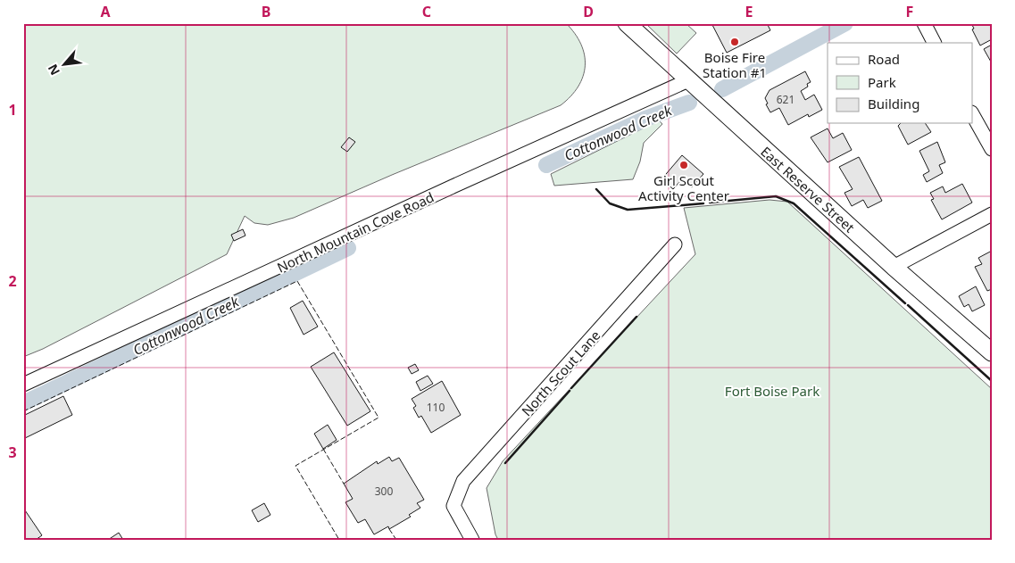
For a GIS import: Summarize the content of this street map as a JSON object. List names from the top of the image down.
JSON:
{
  "streets": {
    "street": ["East Reserve Street", "North Mountain Cove Road", "North Scout Lane"]
  },
  "crossings": [
    ["East Reserve Street", "North Mountain Cove Road"]
  ],
  "water": ["Cottonwood Creek"],
  "parks": ["Fort Boise Park"],
  "places": ["Boise Fire Station #1", "Girl Scout Activity Center"],
  "house_numbers": ["621", "110", "300"],
  "legend": ["Road", "Park", "Building"],
  "north": "bottom left",
  "grid": {
    "columns": [
      "A",
      "B",
      "C",
      "D",
      "E",
      "F"
    ],
    "rows": ["1", "2", "3"]
  }
}
